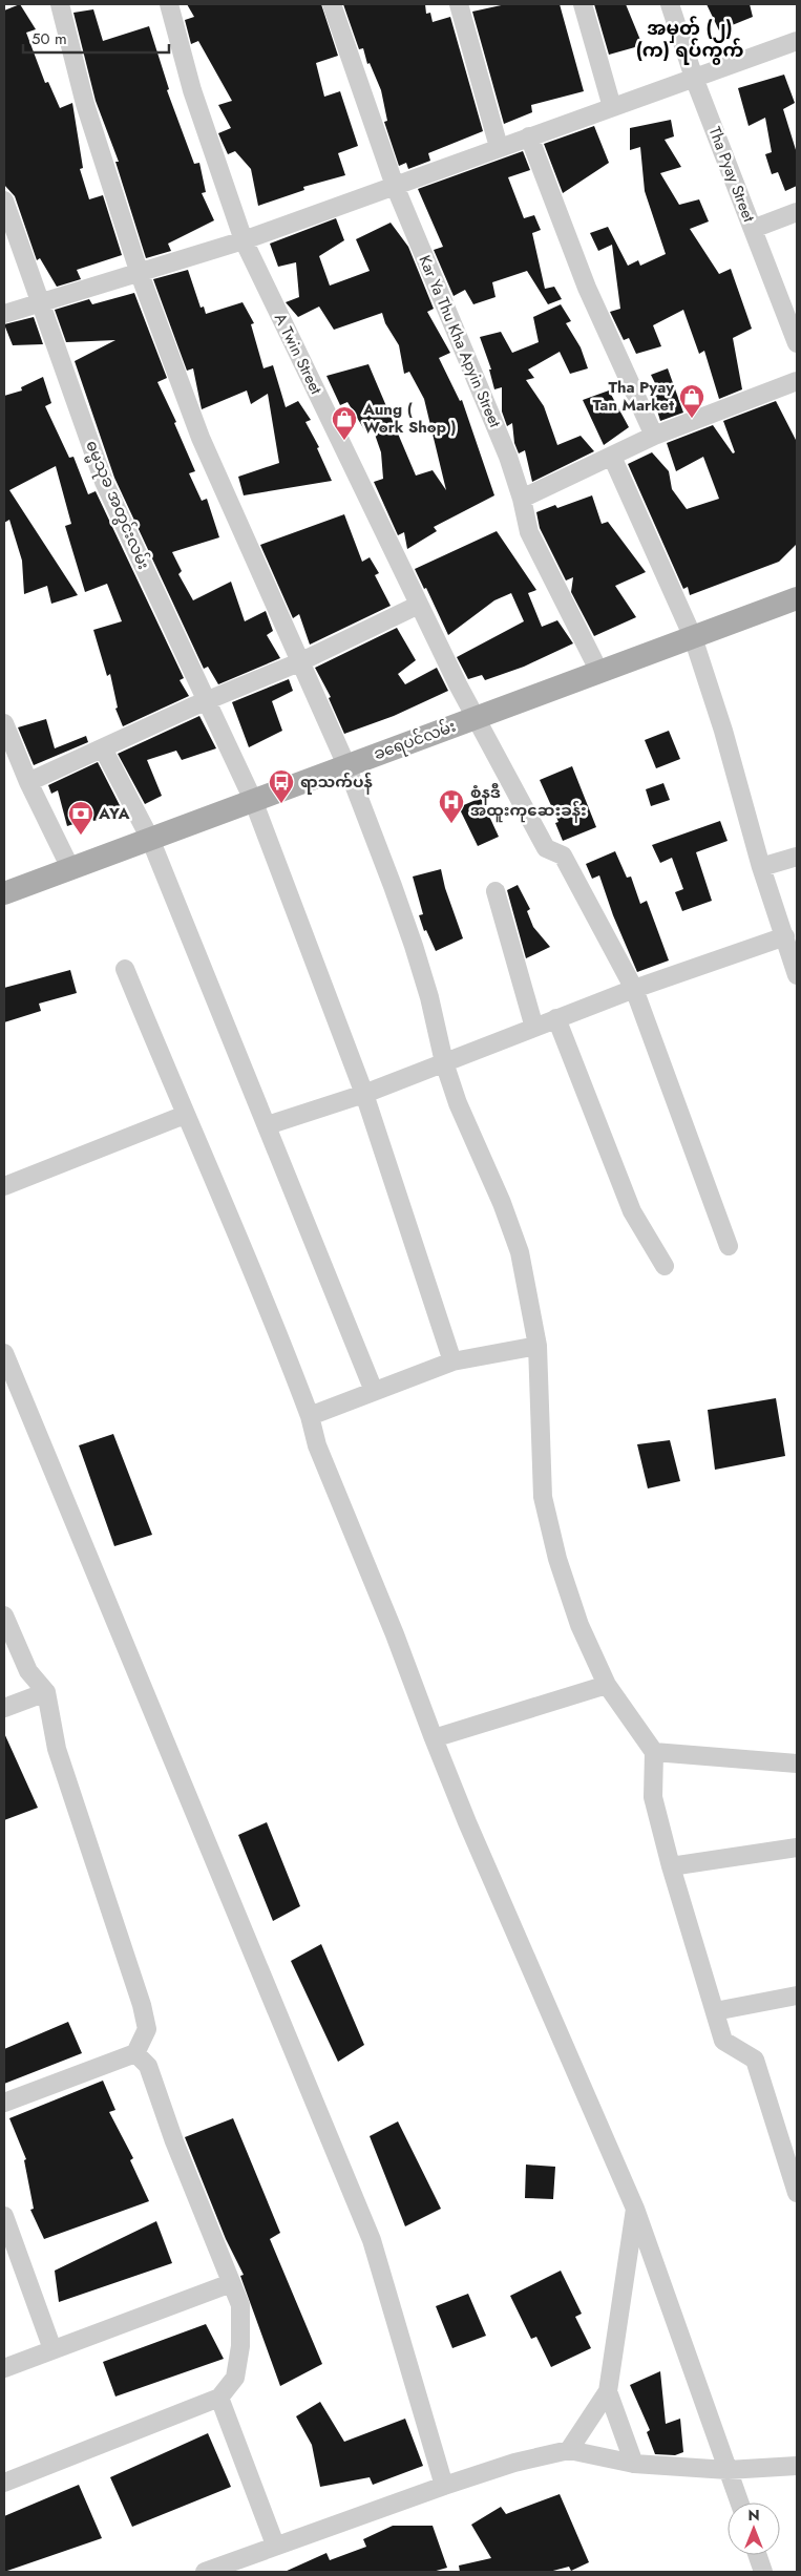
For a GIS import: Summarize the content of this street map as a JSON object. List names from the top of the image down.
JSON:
{
  "streets": {
    "main road": ["ခရေပင်လမ်း"],
    "street": [
      "Tha Pyay Street",
      "Kar Ya Thu Kha Apyin Street",
      "A Twin Street",
      "ဓမ္မသုခ အတွင်းလမ်း"
    ]
  },
  "crossings": [
    ["Kar Ya Thu Kha Apyin Street", "ခရေပင်လမ်း"],
    ["A Twin Street", "ခရေပင်လမ်း"],
    ["ဓမ္မသုခ အတွင်းလမ်း", "ခရေပင်လမ်း"]
  ],
  "districts": ["အမှတ် (၂) (က) ရပ်ကွက်"],
  "places": {
    "shop": ["Tha Pyay Tan Market", "Aung ( Work Shop )"],
    "bus stop": ["ရာသက်ပန်"],
    "hospital": ["စံနဒီ အထူးကုဆေးခန်း"],
    "bank": ["AYA"]
  },
  "scale_bar": "50 m",
  "north": "top"
}
